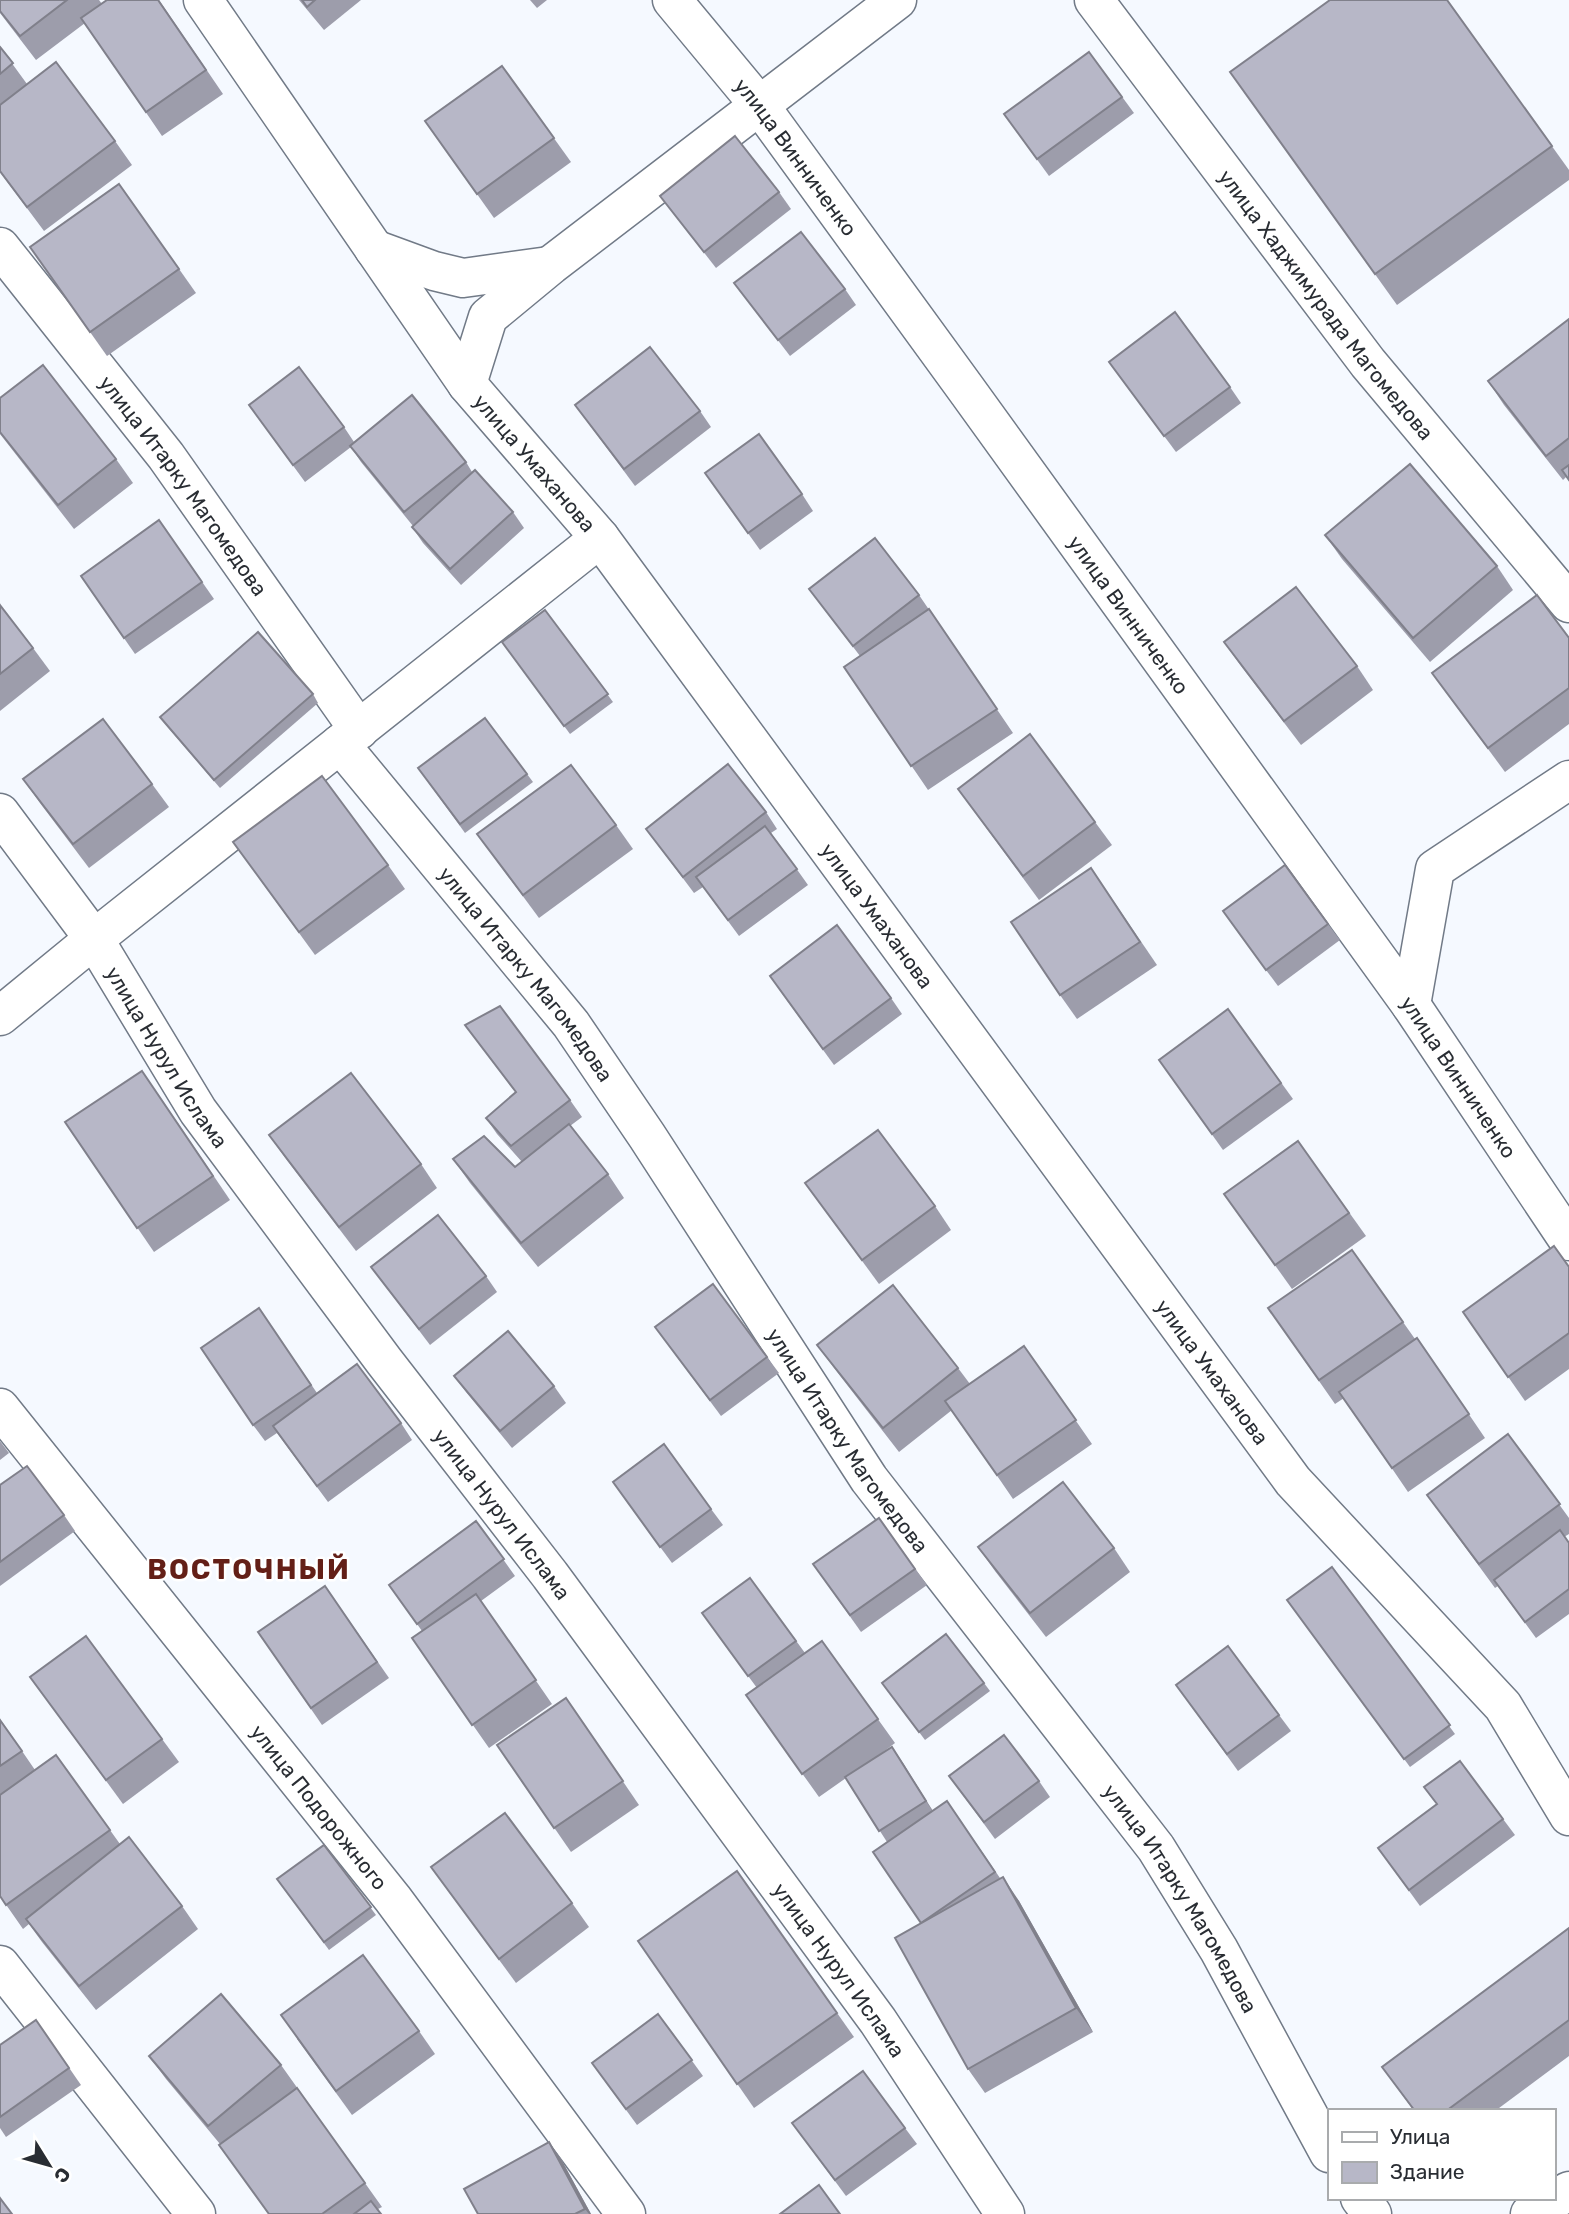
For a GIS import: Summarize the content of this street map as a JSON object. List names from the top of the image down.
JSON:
{
  "streets": {
    "street": [
      "улица Винниченко",
      "улица Хаджимурада Магомедова",
      "улица Умаханова",
      "улица Итарку Магомедова",
      "улица Нурул Ислама",
      "улица Подорожного"
    ]
  },
  "districts": ["ВОСТОЧНЫЙ"],
  "legend": ["Улица", "Здание"],
  "north": "bottom right"
}
